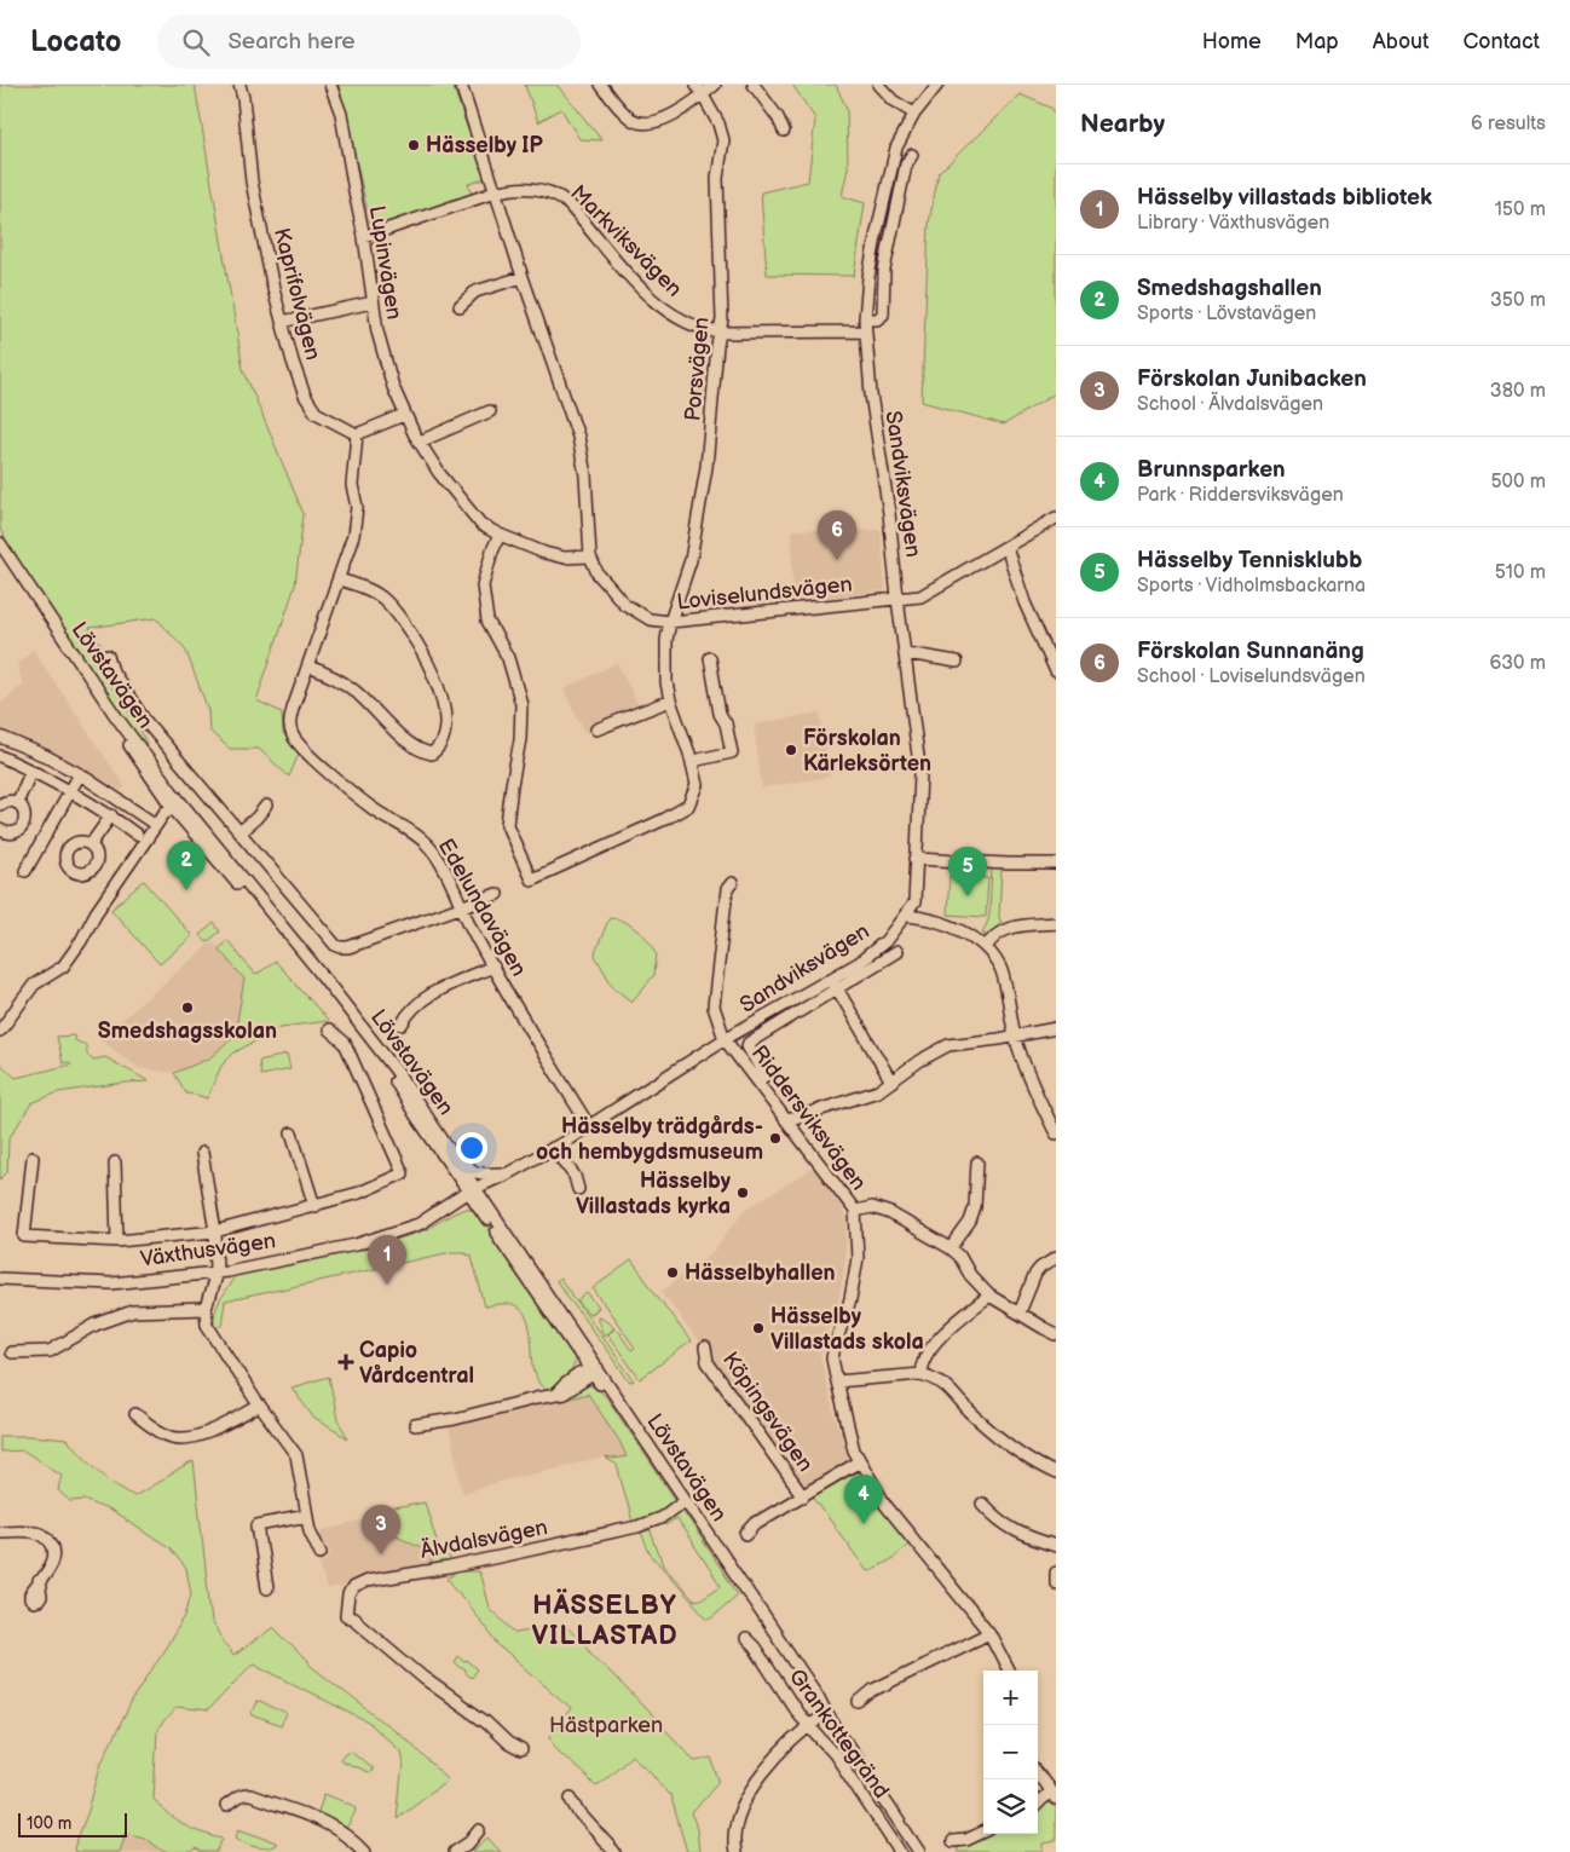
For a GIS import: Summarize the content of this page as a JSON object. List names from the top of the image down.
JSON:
{
  "streets": {
    "street": [
      "Markviksvägen",
      "Lupinvägen",
      "Kaprifolvägen",
      "Porsvägen",
      "Sandviksvägen",
      "Loviselundsvägen",
      "Lövstavägen",
      "Edelundavägen",
      "Riddersviksvägen",
      "Växthusvägen",
      "Köpingsvägen",
      "Älvdalsvägen",
      "Grankottegränd"
    ]
  },
  "crossings": [
    ["Markviksvägen", "Lupinvägen"],
    ["Markviksvägen", "Porsvägen"],
    ["Markviksvägen", "Sandviksvägen"],
    ["Markviksvägen", "Loviselundsvägen"],
    ["Lupinvägen", "Porsvägen"],
    ["Lupinvägen", "Loviselundsvägen"],
    ["Kaprifolvägen", "Edelundavägen"],
    ["Porsvägen", "Loviselundsvägen"],
    ["Sandviksvägen", "Loviselundsvägen"],
    ["Sandviksvägen", "Lövstavägen"],
    ["Sandviksvägen", "Edelundavägen"],
    ["Sandviksvägen", "Riddersviksvägen"],
    ["Sandviksvägen", "Växthusvägen"],
    ["Lövstavägen", "Växthusvägen"],
    ["Lövstavägen", "Älvdalsvägen"]
  ],
  "districts": ["HÄSSELBY VILLASTAD"],
  "parks": ["Hästparken"],
  "places": {
    "other": [
      "Hässelby IP",
      "Förskolan Kärleksörten",
      "Smedshagsskolan",
      "Hässelby trädgårds- och hembygdsmuseum",
      "Hässelby Villastads kyrka",
      "Hässelbyhallen",
      "Hässelby Villastads skola"
    ],
    "health": ["Capio Vårdcentral"]
  },
  "scale_bar": "100 m",
  "page": {
    "header": "Locato",
    "search": "Search here",
    "nav": [
      "Home",
      "Map",
      "About",
      "Contact"
    ],
    "heading": ["Nearby", "6 results"],
    "list": [
      {
        "mark": "1",
        "name": "Hässelby villastads bibliotek",
        "note": "Library · Växthusvägen",
        "value": "150 m"
      },
      {
        "mark": "2",
        "name": "Smedshagshallen",
        "note": "Sports · Lövstavägen",
        "value": "350 m"
      },
      {
        "mark": "3",
        "name": "Förskolan Junibacken",
        "note": "School · Älvdalsvägen",
        "value": "380 m"
      },
      {
        "mark": "4",
        "name": "Brunnsparken",
        "note": "Park · Riddersviksvägen",
        "value": "500 m"
      },
      {
        "mark": "5",
        "name": "Hässelby Tennisklubb",
        "note": "Sports · Vidholmsbackarna",
        "value": "510 m"
      },
      {
        "mark": "6",
        "name": "Förskolan Sunnanäng",
        "note": "School · Loviselundsvägen",
        "value": "630 m"
      }
    ],
    "pins": [
      "6",
      "2",
      "5",
      "1",
      "4",
      "3"
    ],
    "map_buttons": ["+", "−"],
    "scale": "100 m"
  }
}
